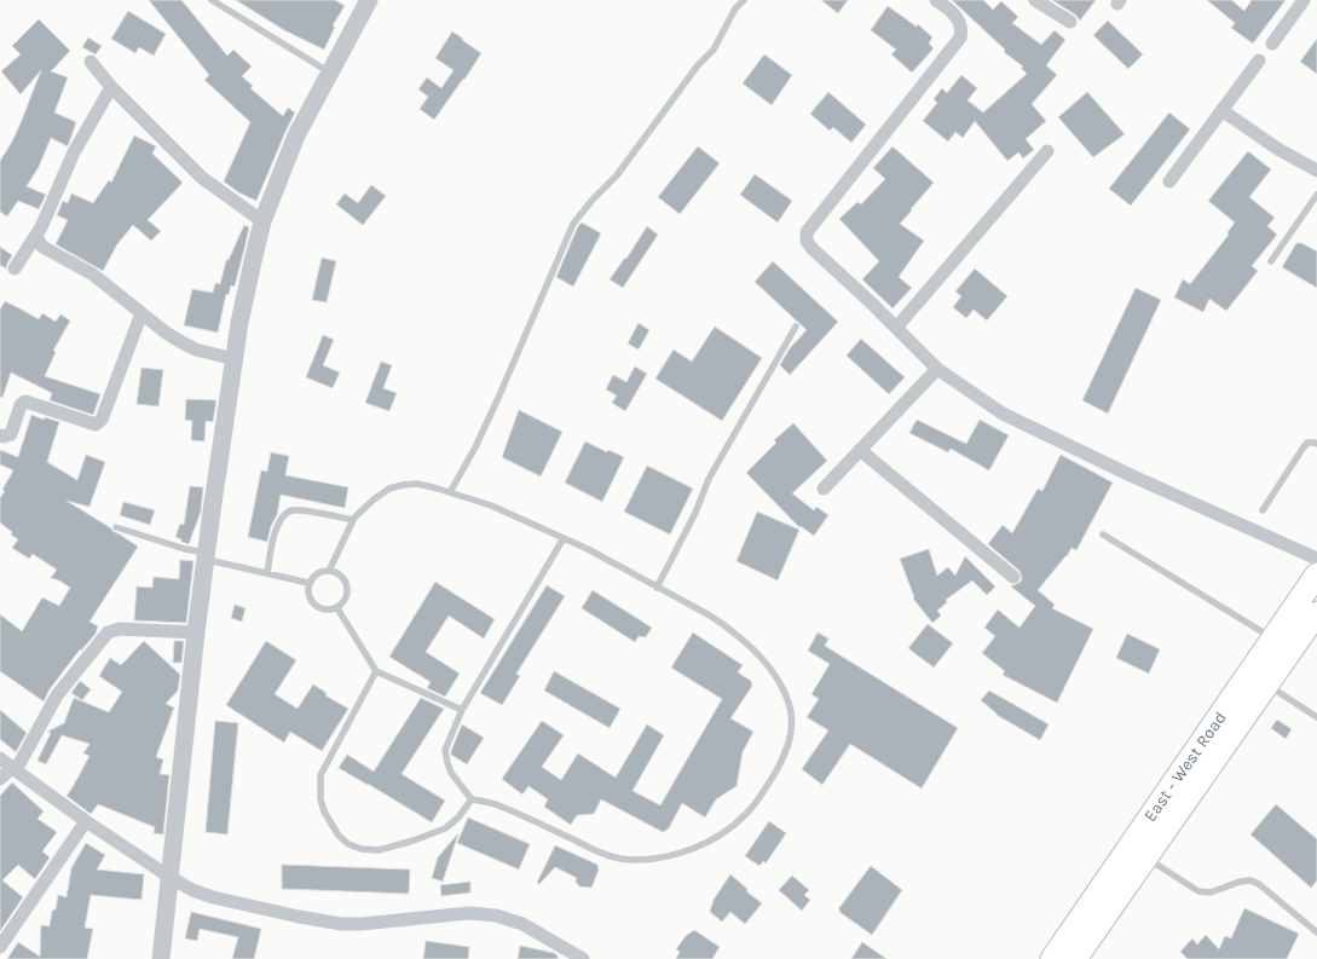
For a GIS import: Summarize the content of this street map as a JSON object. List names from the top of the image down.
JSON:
{
  "streets": {
    "main road": ["East - West Road"]
  }
}
